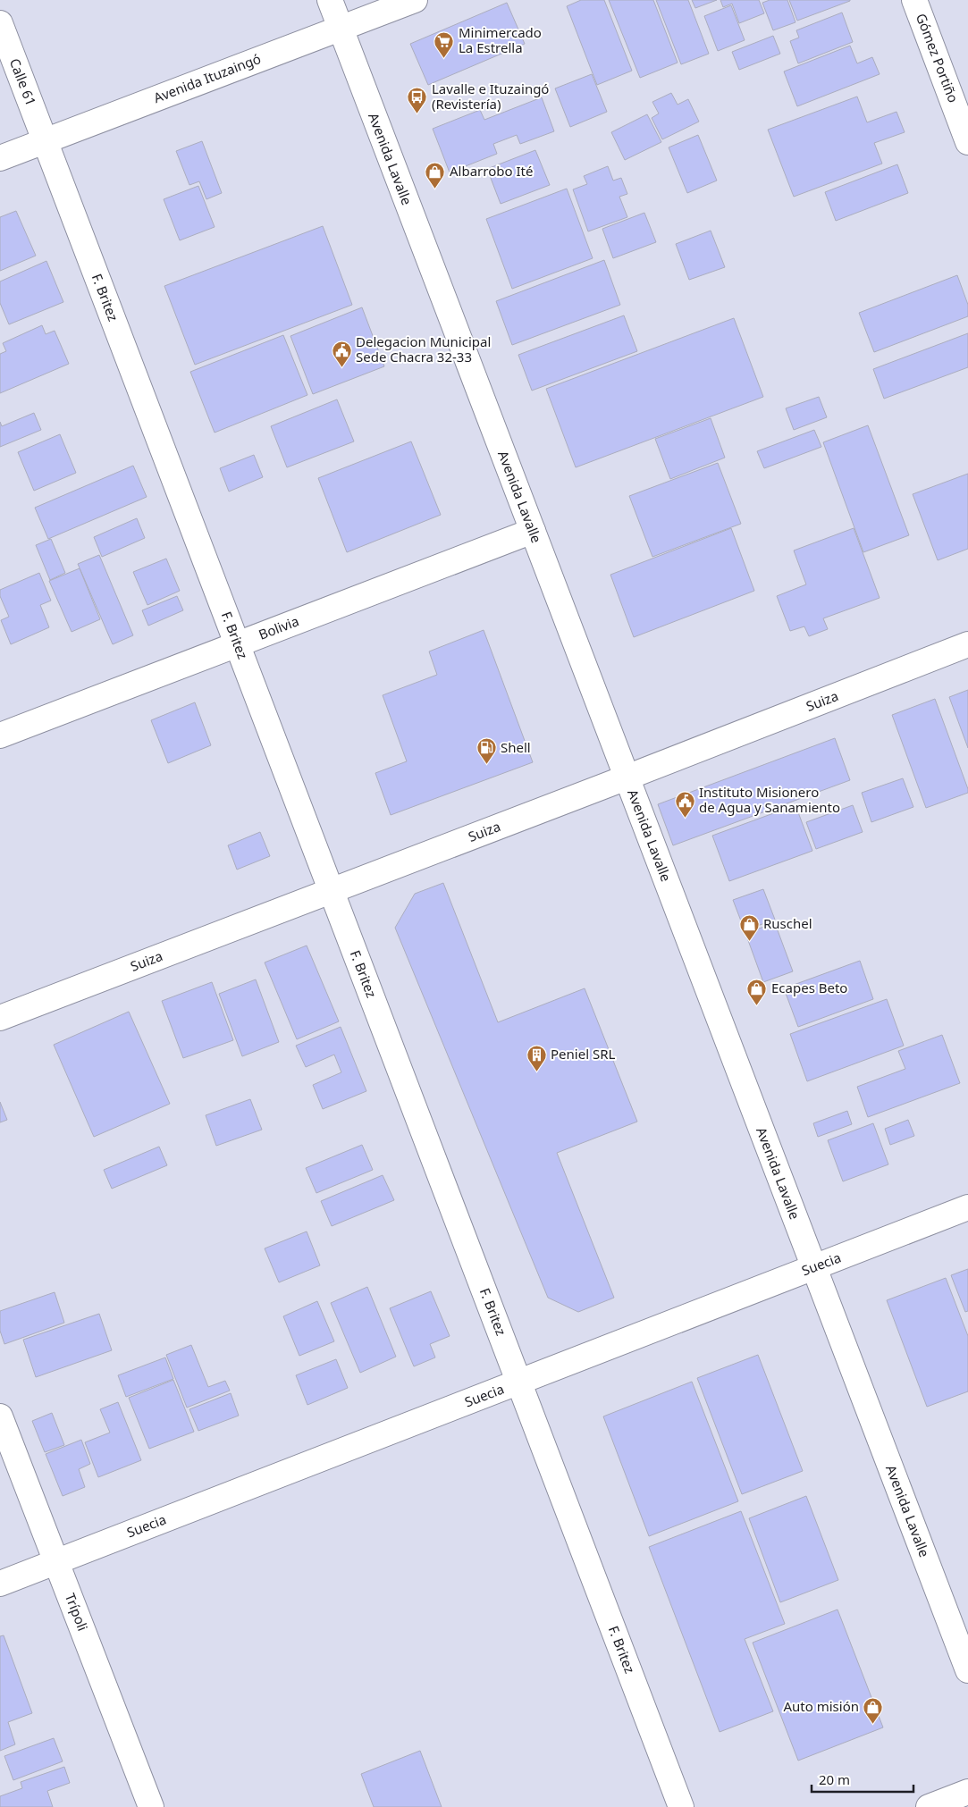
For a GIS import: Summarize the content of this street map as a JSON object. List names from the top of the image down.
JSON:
{
  "streets": {
    "street": [
      "Gómez Portiño",
      "Avenida Ituzaingó",
      "Calle 61",
      "Avenida Lavalle",
      "F. Britez",
      "Bolivia",
      "Suiza",
      "Suecia",
      "Trípoli"
    ]
  },
  "crossings": [
    ["Avenida Ituzaingó", "Calle 61"],
    ["Avenida Ituzaingó", "Avenida Lavalle"],
    ["Avenida Ituzaingó", "F. Britez"],
    ["Calle 61", "F. Britez"],
    ["Avenida Lavalle", "Bolivia"],
    ["Avenida Lavalle", "Suiza"],
    ["Avenida Lavalle", "Suecia"],
    ["F. Britez", "Bolivia"],
    ["F. Britez", "Suiza"],
    ["F. Britez", "Suecia"],
    ["Suecia", "Trípoli"]
  ],
  "places": {
    "supermarket": ["Minimercado La Estrella"],
    "bus stop": ["Lavalle e Ituzaingó (Revistería)"],
    "shop": [
      "Albarrobo Ité",
      "Ruschel",
      "Ecapes Beto",
      "Auto misión"
    ],
    "public building": ["Delegacion Municipal Sede Chacra 32-33", "Instituto Misionero de Agua y Sanamiento"],
    "fuel station": ["Shell"],
    "building": ["Peniel SRL"]
  },
  "scale_bar": "20 m"
}
